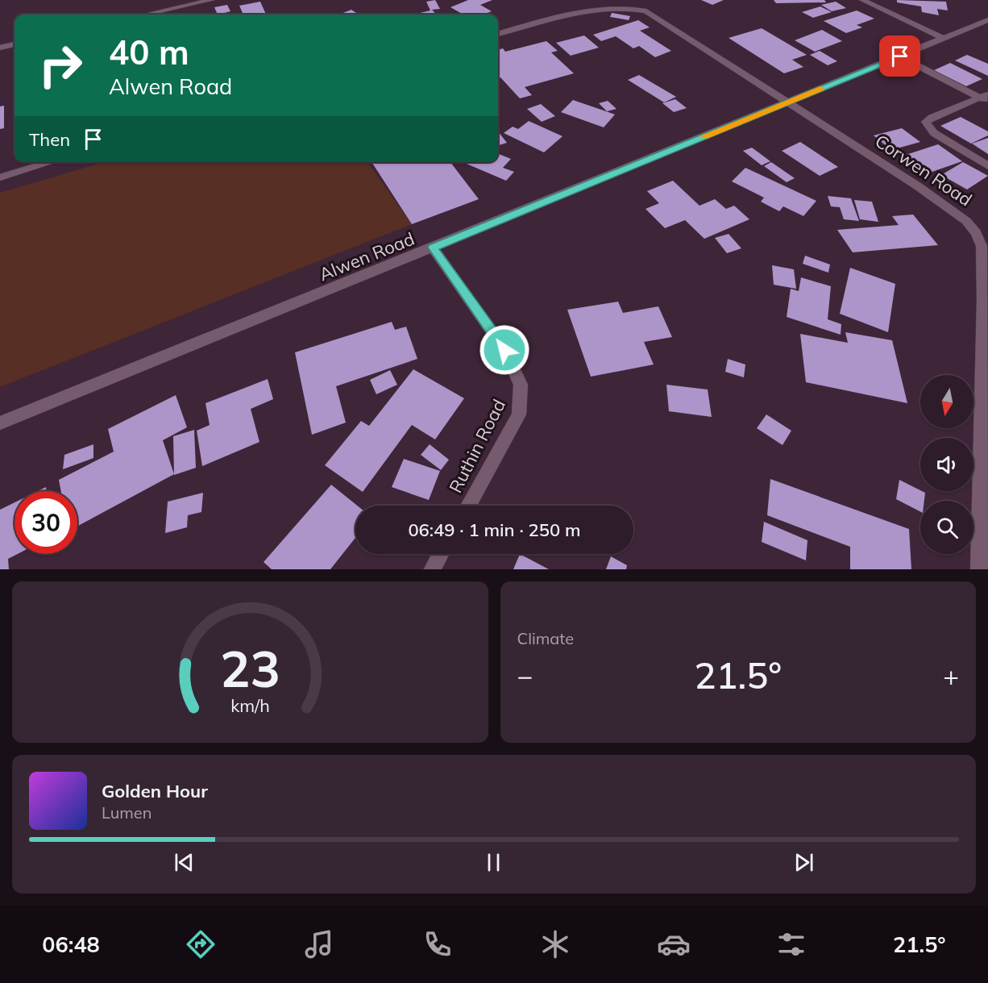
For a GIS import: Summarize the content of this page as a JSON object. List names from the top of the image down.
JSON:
{
  "streets": {
    "street": ["Corwen Road", "Alwen Road", "Ruthin Road"]
  },
  "crossings": [
    ["Corwen Road", "Alwen Road"],
    ["Alwen Road", "Ruthin Road"]
  ],
  "north": "bottom",
  "page": {
    "turn": ["40 m", "Alwen Road"],
    "then": "Then",
    "limit": "30",
    "trip": "06:49 · 1 min · 250 m",
    "tile": "Climate",
    "heat": ["−", "21.5°", "+"],
    "song": ["Golden Hour", "Lumen"],
    "tabs": ["06:48", "21.5°"],
    "gauge": ["23", "km/h"]
  }
}
